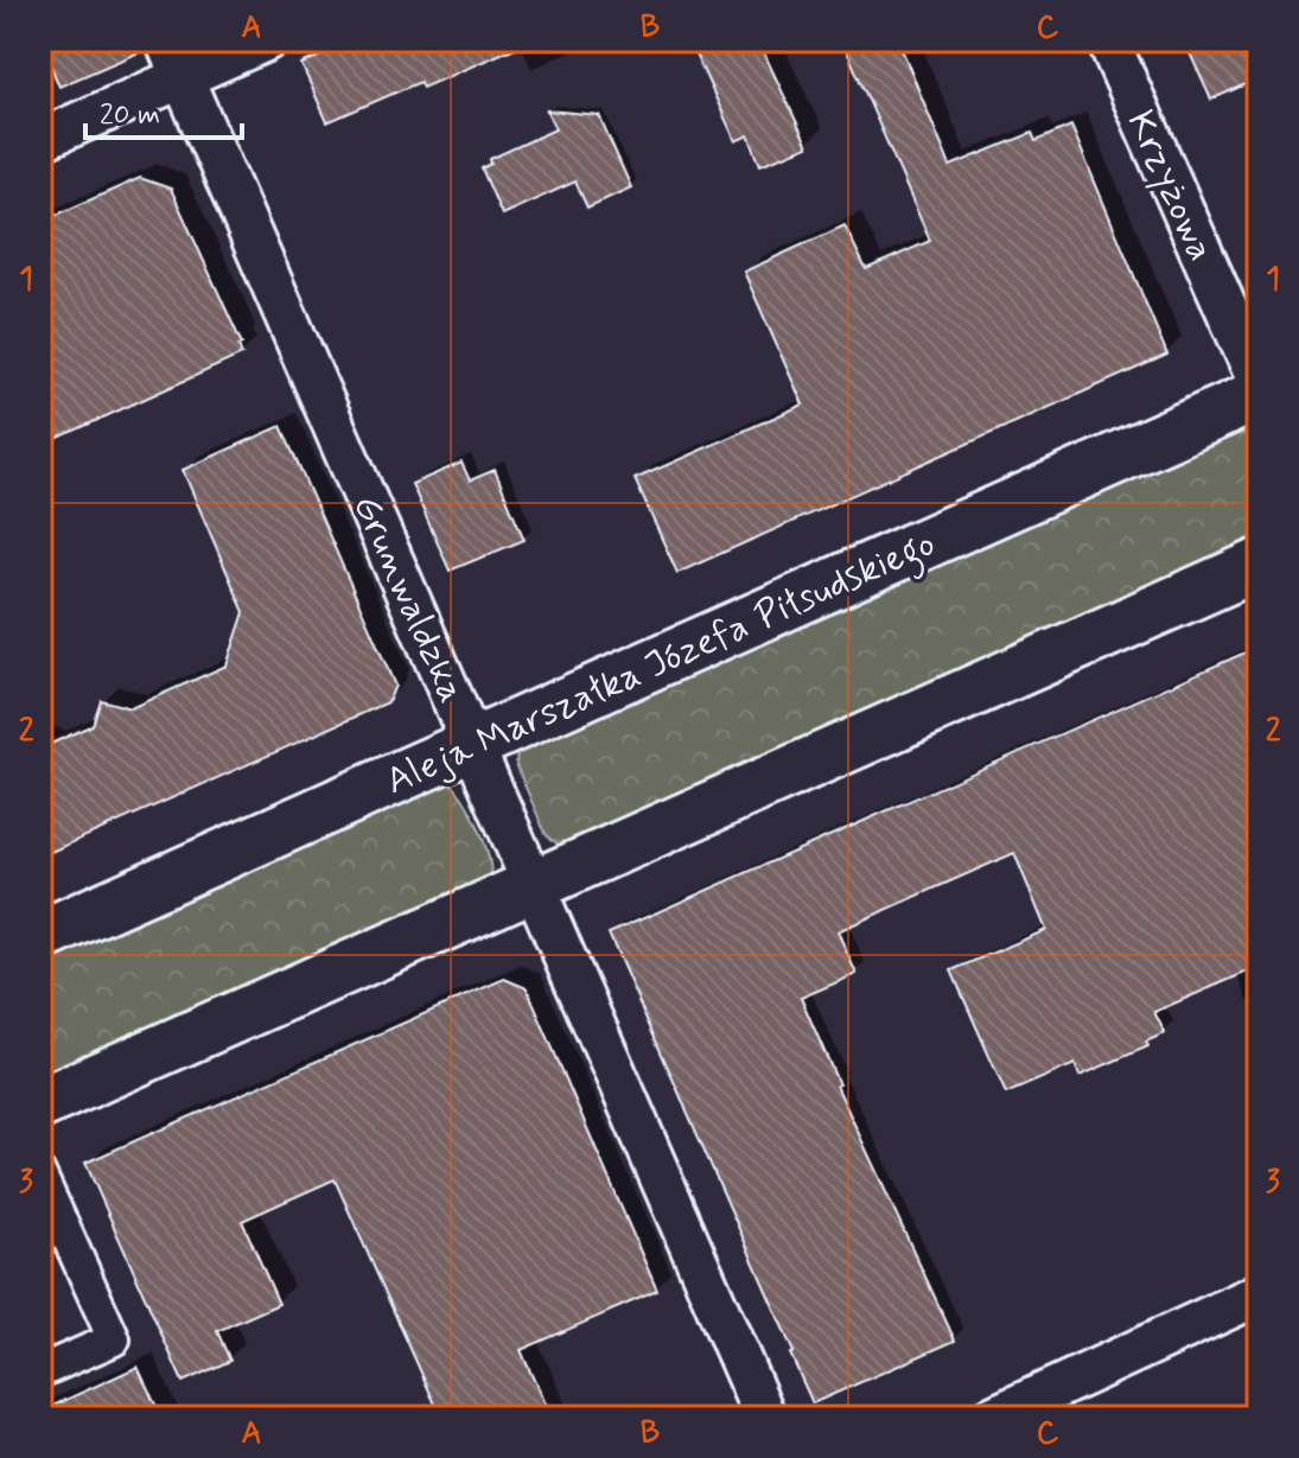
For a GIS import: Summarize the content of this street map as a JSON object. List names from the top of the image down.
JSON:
{
  "streets": {
    "street": ["Krzyżowa", "Grunwaldzka", "Aleja Marszałka Józefa Piłsudskiego"]
  },
  "crossings": [
    ["Grunwaldzka", "Aleja Marszałka Józefa Piłsudskiego"]
  ],
  "scale_bar": "20 m",
  "grid": {
    "columns": ["A", "B", "C"],
    "rows": ["1", "2", "3"]
  }
}
